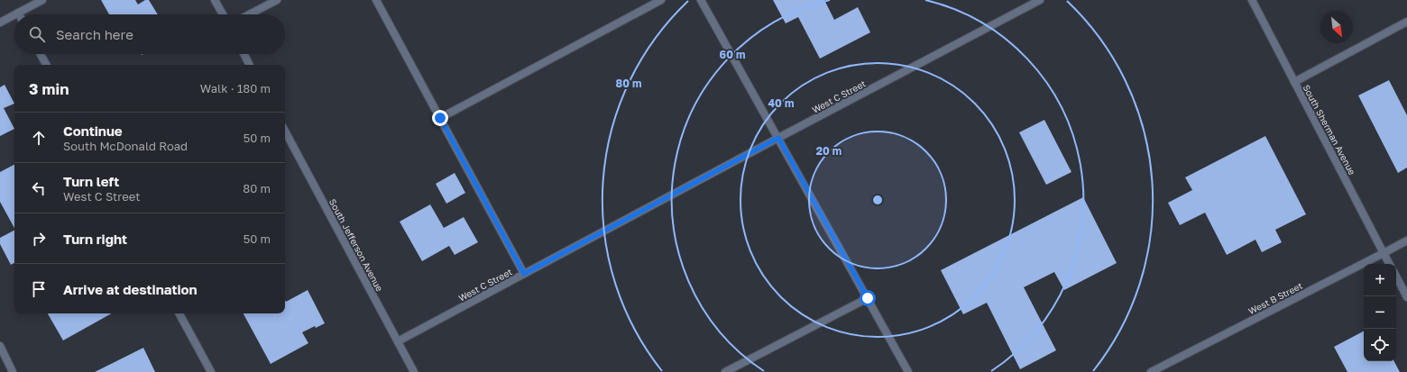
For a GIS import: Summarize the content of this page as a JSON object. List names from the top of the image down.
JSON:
{
  "streets": {
    "street": [
      "West C Street",
      "South Sherman Avenue",
      "South Jefferson Avenue",
      "West B Street"
    ]
  },
  "crossings": [
    ["West C Street", "South Jefferson Avenue"],
    ["South Sherman Avenue", "West B Street"]
  ],
  "north": "bottom right",
  "page": {
    "search": "Search here",
    "heading": ["3 min", "Walk · 180 m"],
    "list": [
      ["Continue", "South McDonald Road", "50 m"],
      ["Turn left", "West C Street", "80 m"],
      ["Turn right", "50 m"],
      "Arrive at destination"
    ],
    "map_buttons": ["+", "−"]
  },
  "rings": [
    "60 m",
    "80 m",
    "40 m",
    "20 m"
  ]
}
